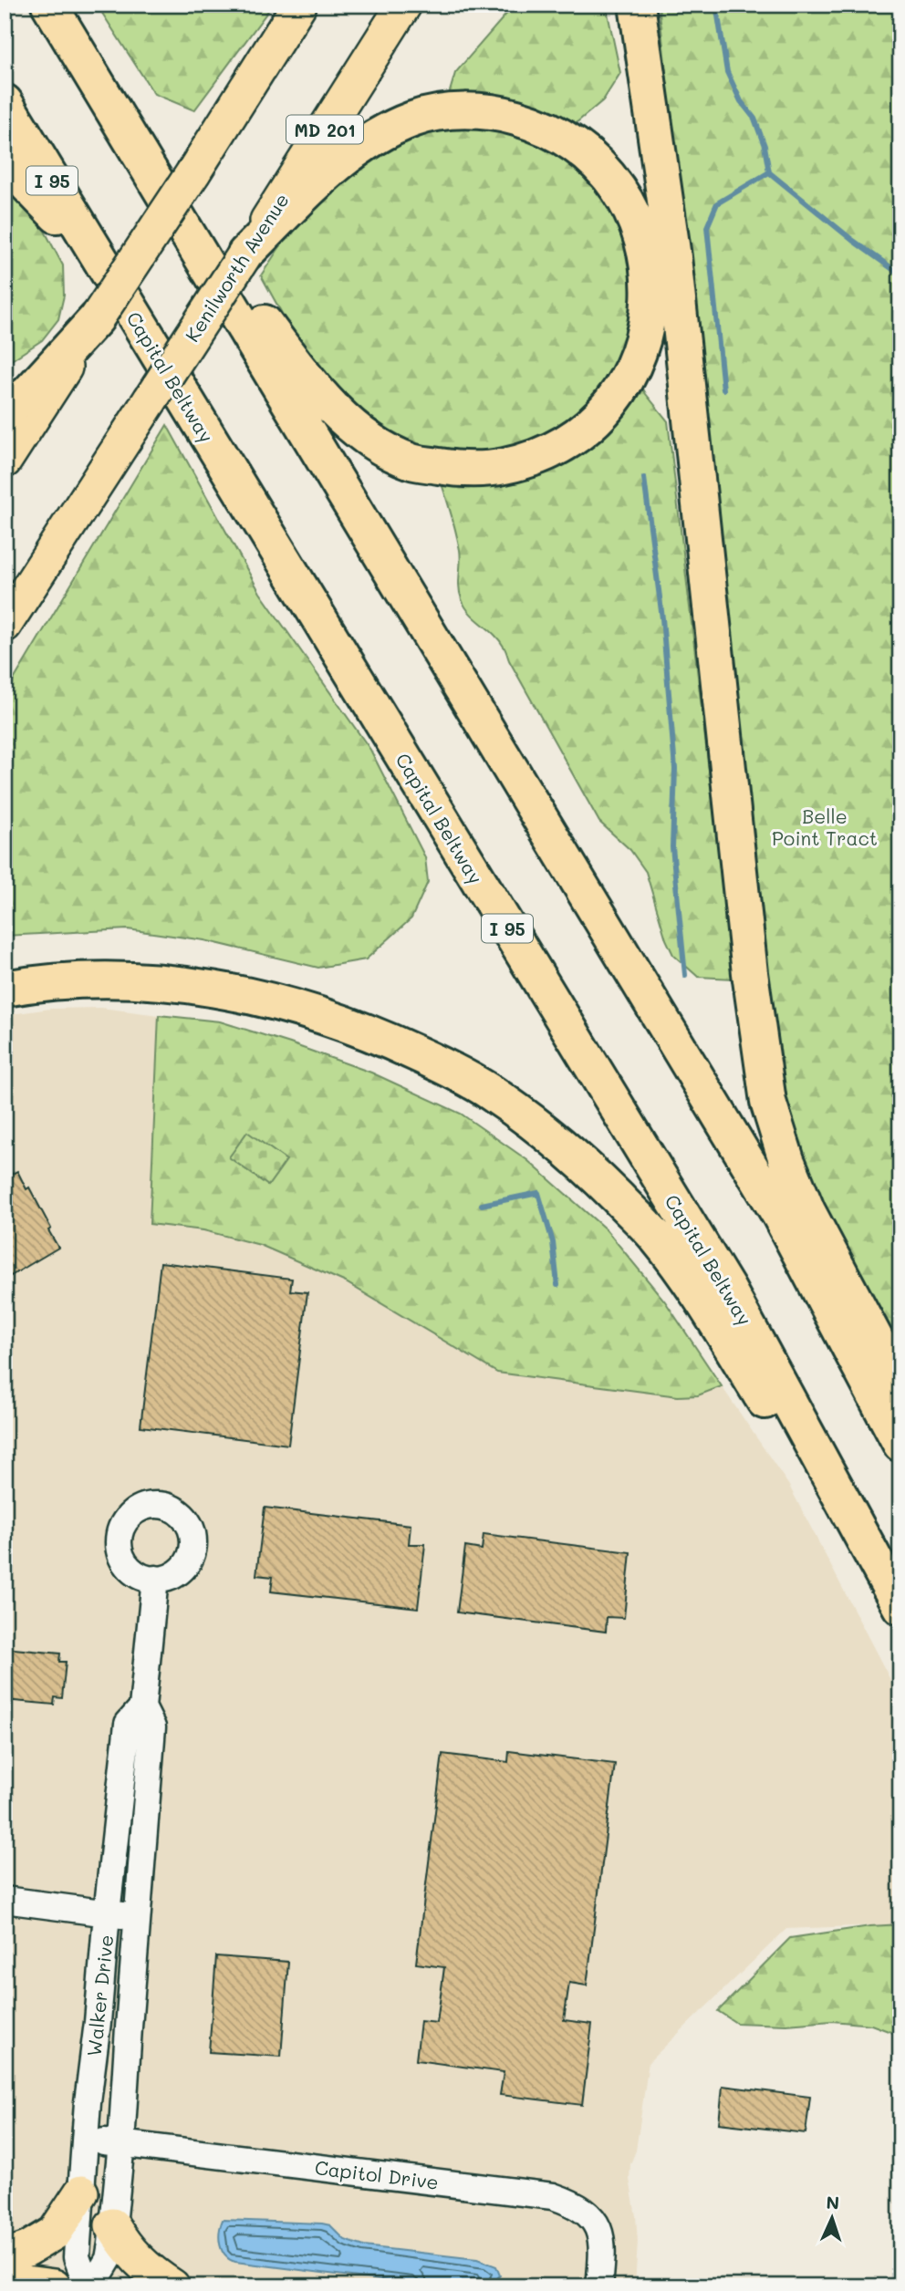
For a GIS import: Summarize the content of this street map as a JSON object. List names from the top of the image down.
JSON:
{
  "streets": {
    "highway": ["I 95", "Capital Beltway"],
    "main road": ["MD 201", "Kenilworth Avenue"],
    "street": ["Walker Drive", "Capitol Drive"]
  },
  "crossings": [
    ["Walker Drive", "Capitol Drive"]
  ],
  "parks": ["Belle Point Tract"],
  "north": "top"
}
